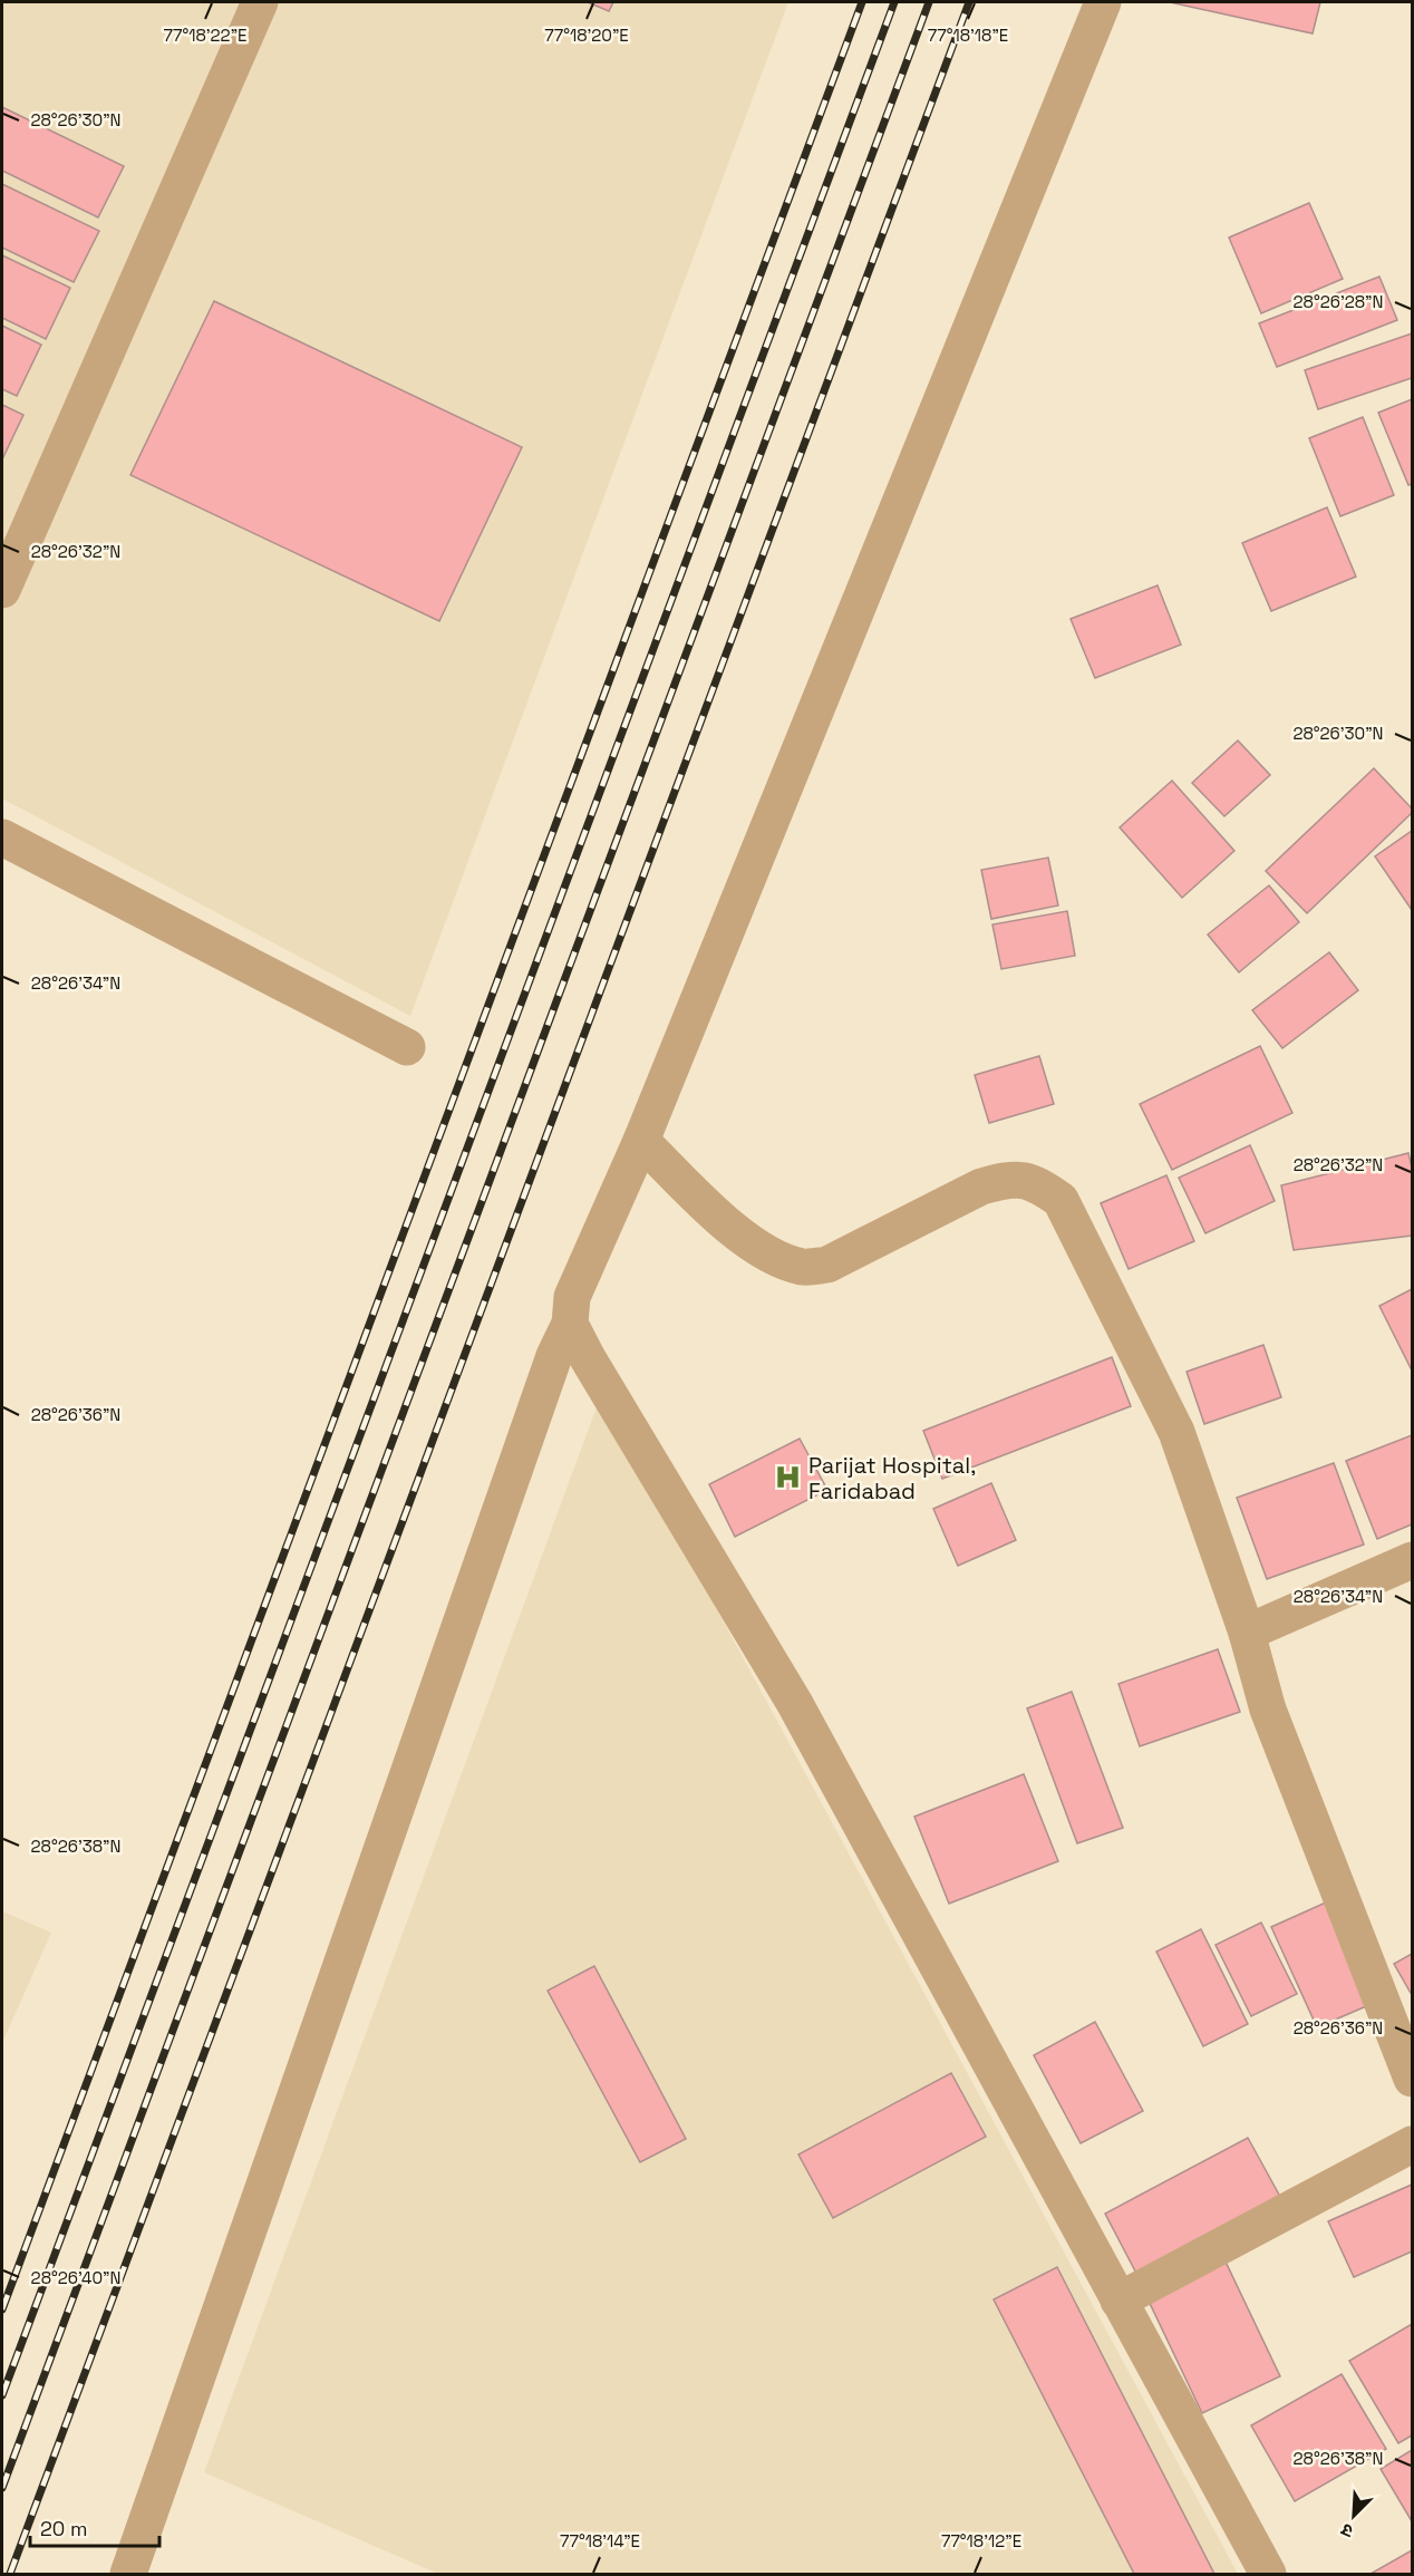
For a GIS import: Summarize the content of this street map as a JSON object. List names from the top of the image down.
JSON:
{
  "places": {
    "hospital": ["Parijat Hospital, Faridabad"]
  },
  "scale_bar": "20 m",
  "north": "bottom left",
  "coordinates": [
    "77°18'22\"E",
    "77°18'20\"E",
    "77°18'18\"E",
    "28°26'30\"N",
    "28°26'28\"N",
    "28°26'32\"N",
    "28°26'34\"N",
    "28°26'36\"N",
    "28°26'38\"N",
    "28°26'40\"N",
    "77°18'14\"E",
    "77°18'12\"E"
  ]
}
